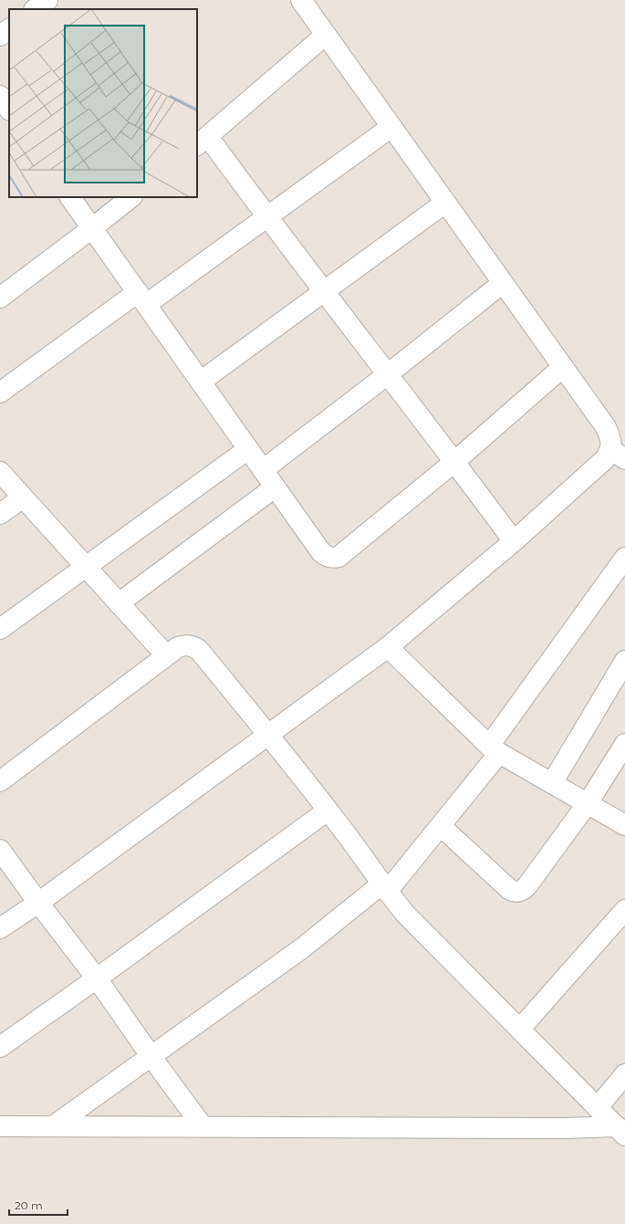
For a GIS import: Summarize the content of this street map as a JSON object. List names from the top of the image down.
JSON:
{
  "scale_bar": "20 m"
}
